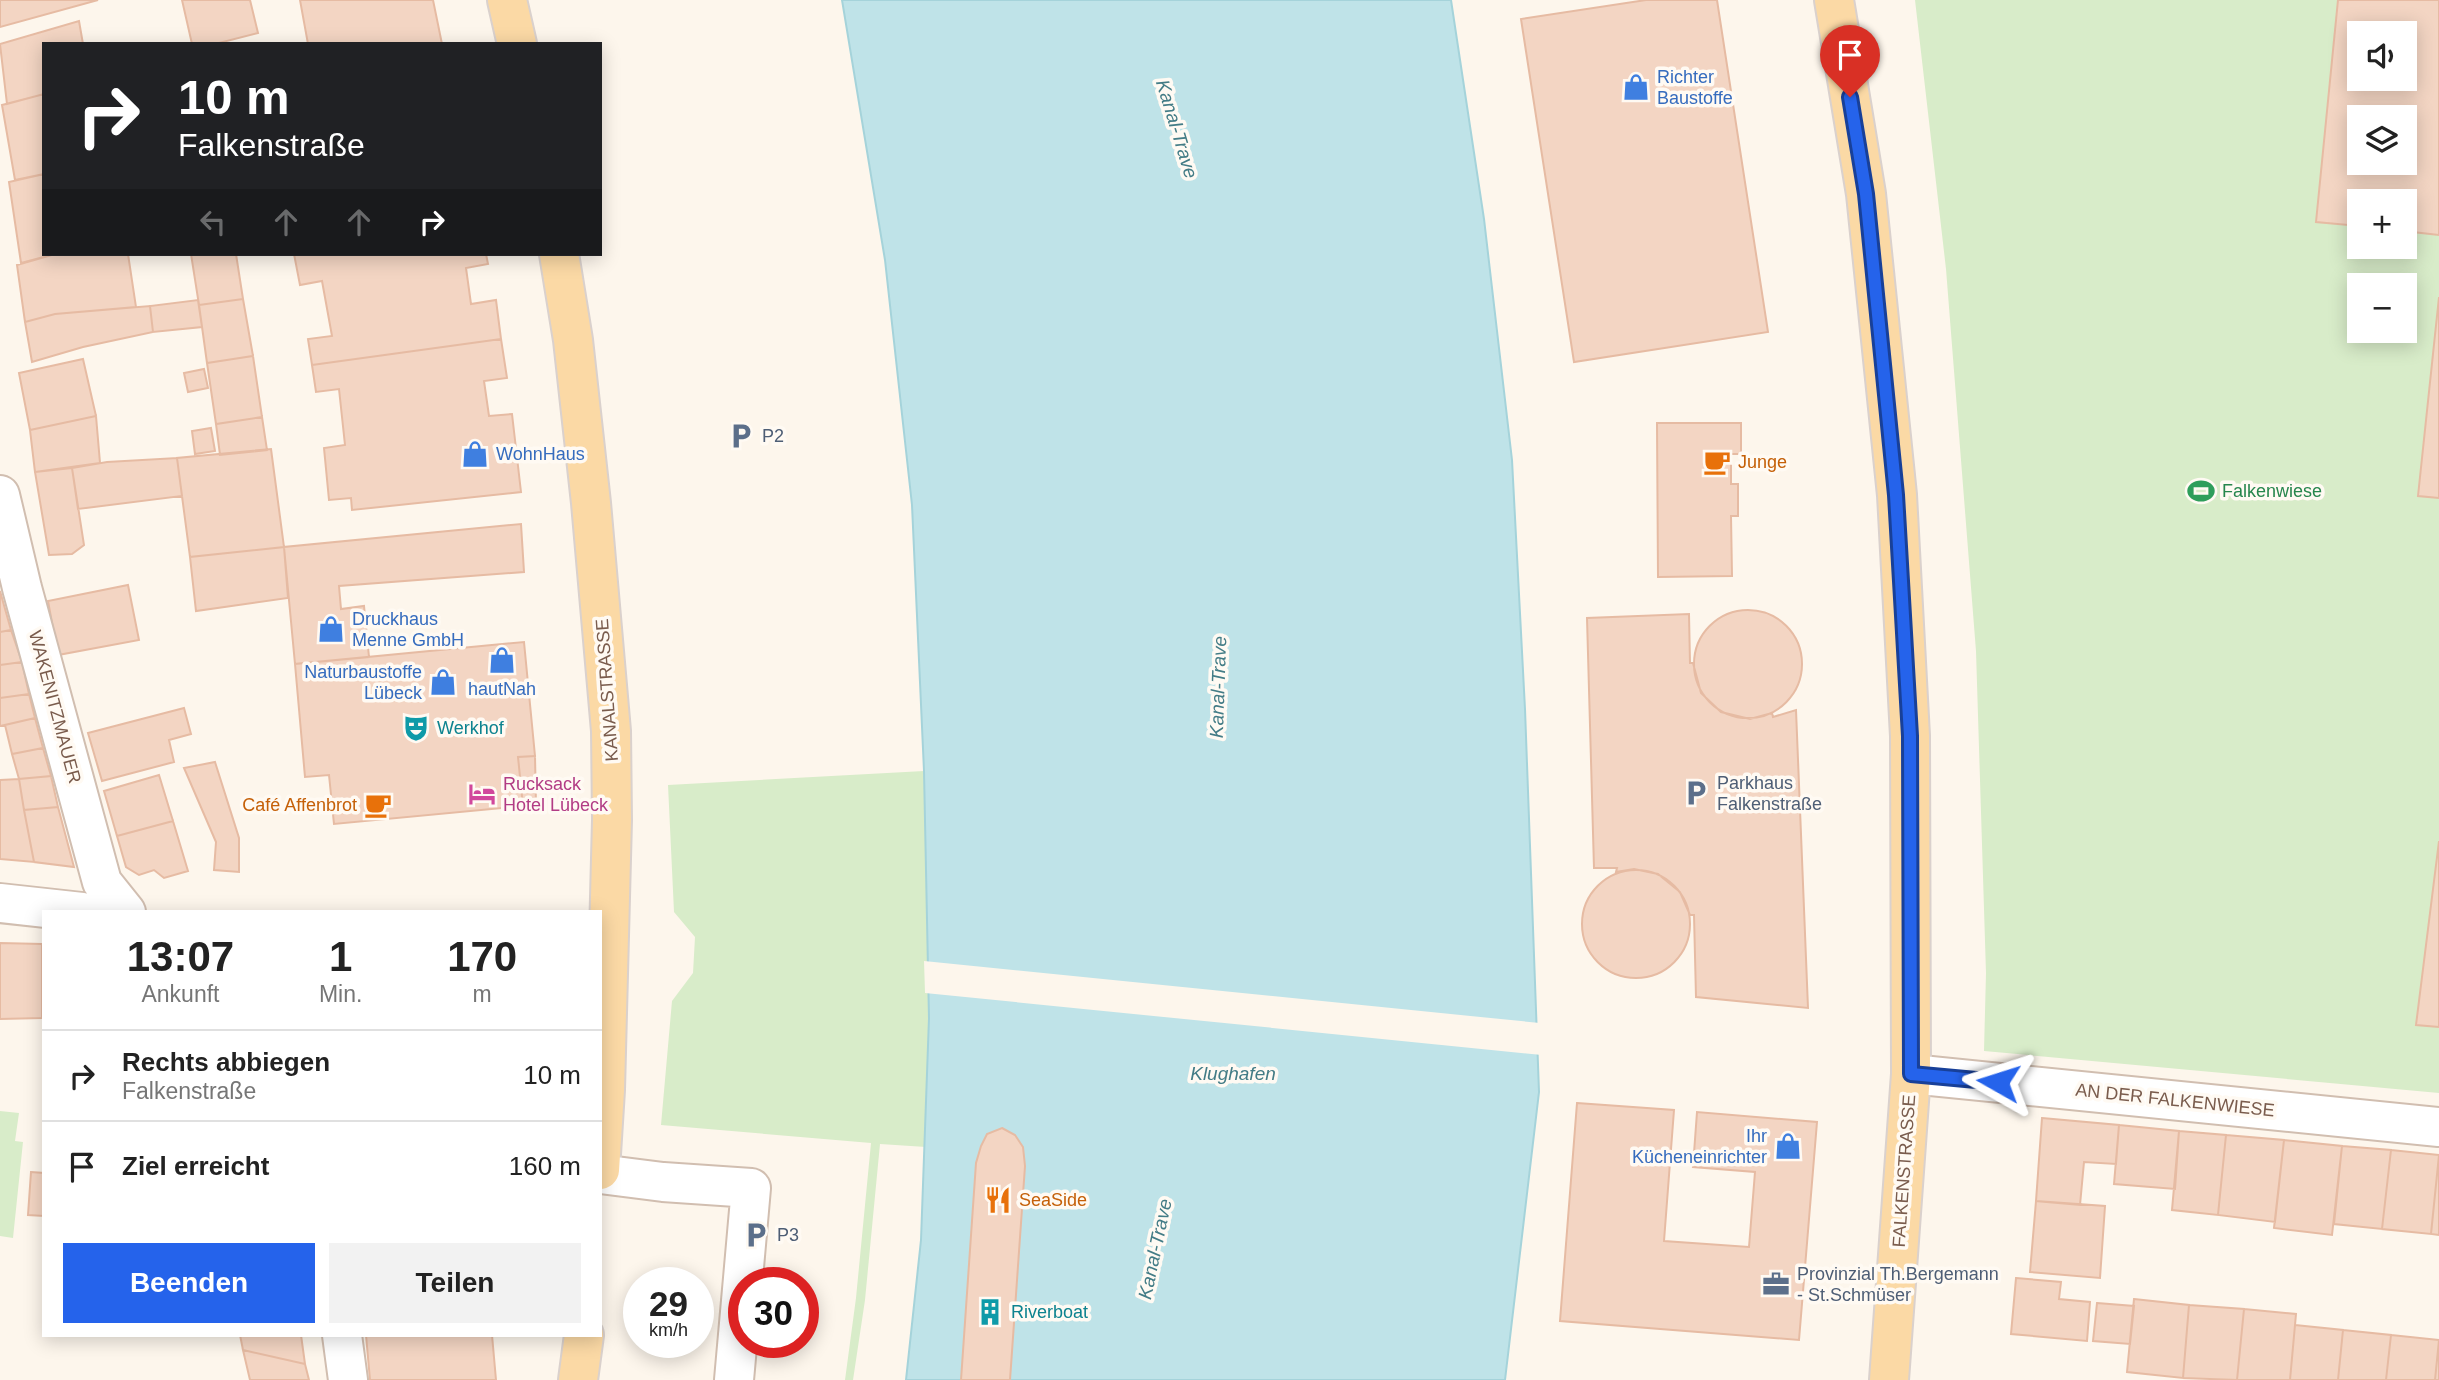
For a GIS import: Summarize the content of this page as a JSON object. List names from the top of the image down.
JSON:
{
  "streets": {
    "main road": ["KANALSTRASSE", "FALKENSTRASSE"],
    "street": ["WAKENITZMAUER", "AN DER FALKENWIESE"]
  },
  "crossings": [
    ["AN DER FALKENWIESE", "FALKENSTRASSE"]
  ],
  "water": ["Kanal-Trave", "Klughafen"],
  "places": {
    "shop": [
      "Richter Baustoffe",
      "WohnHaus",
      "Druckhaus Menne GmbH",
      "hautNah",
      "Naturbaustoffe Lübeck",
      "Ihr Kücheneinrichter"
    ],
    "parking": ["P2", "Parkhaus Falkenstraße", "P3"],
    "cafe": ["Junge", "Café Affenbrot"],
    "sports": ["Falkenwiese"],
    "theatre": ["Werkhof"],
    "hotel": ["Rucksack Hotel Lübeck"],
    "restaurant": ["SeaSide"],
    "office": ["Provinzial Th.Bergemann - St.Schmüser"],
    "building": ["Riverboat"]
  },
  "page": {
    "map_buttons": ["+", "−"],
    "turn": ["10 m", "Falkenstraße"],
    "eta": [
      "13:07",
      "Ankunft",
      "1",
      "Min.",
      "170",
      "m"
    ],
    "list": [
      {
        "name": "Rechts abbiegen",
        "note": "Falkenstraße",
        "value": "10 m"
      },
      {
        "name": "Ziel erreicht",
        "value": "160 m"
      }
    ],
    "buttons": ["Beenden", "Teilen"],
    "speed": "29 km/h",
    "limit": "30"
  }
}
